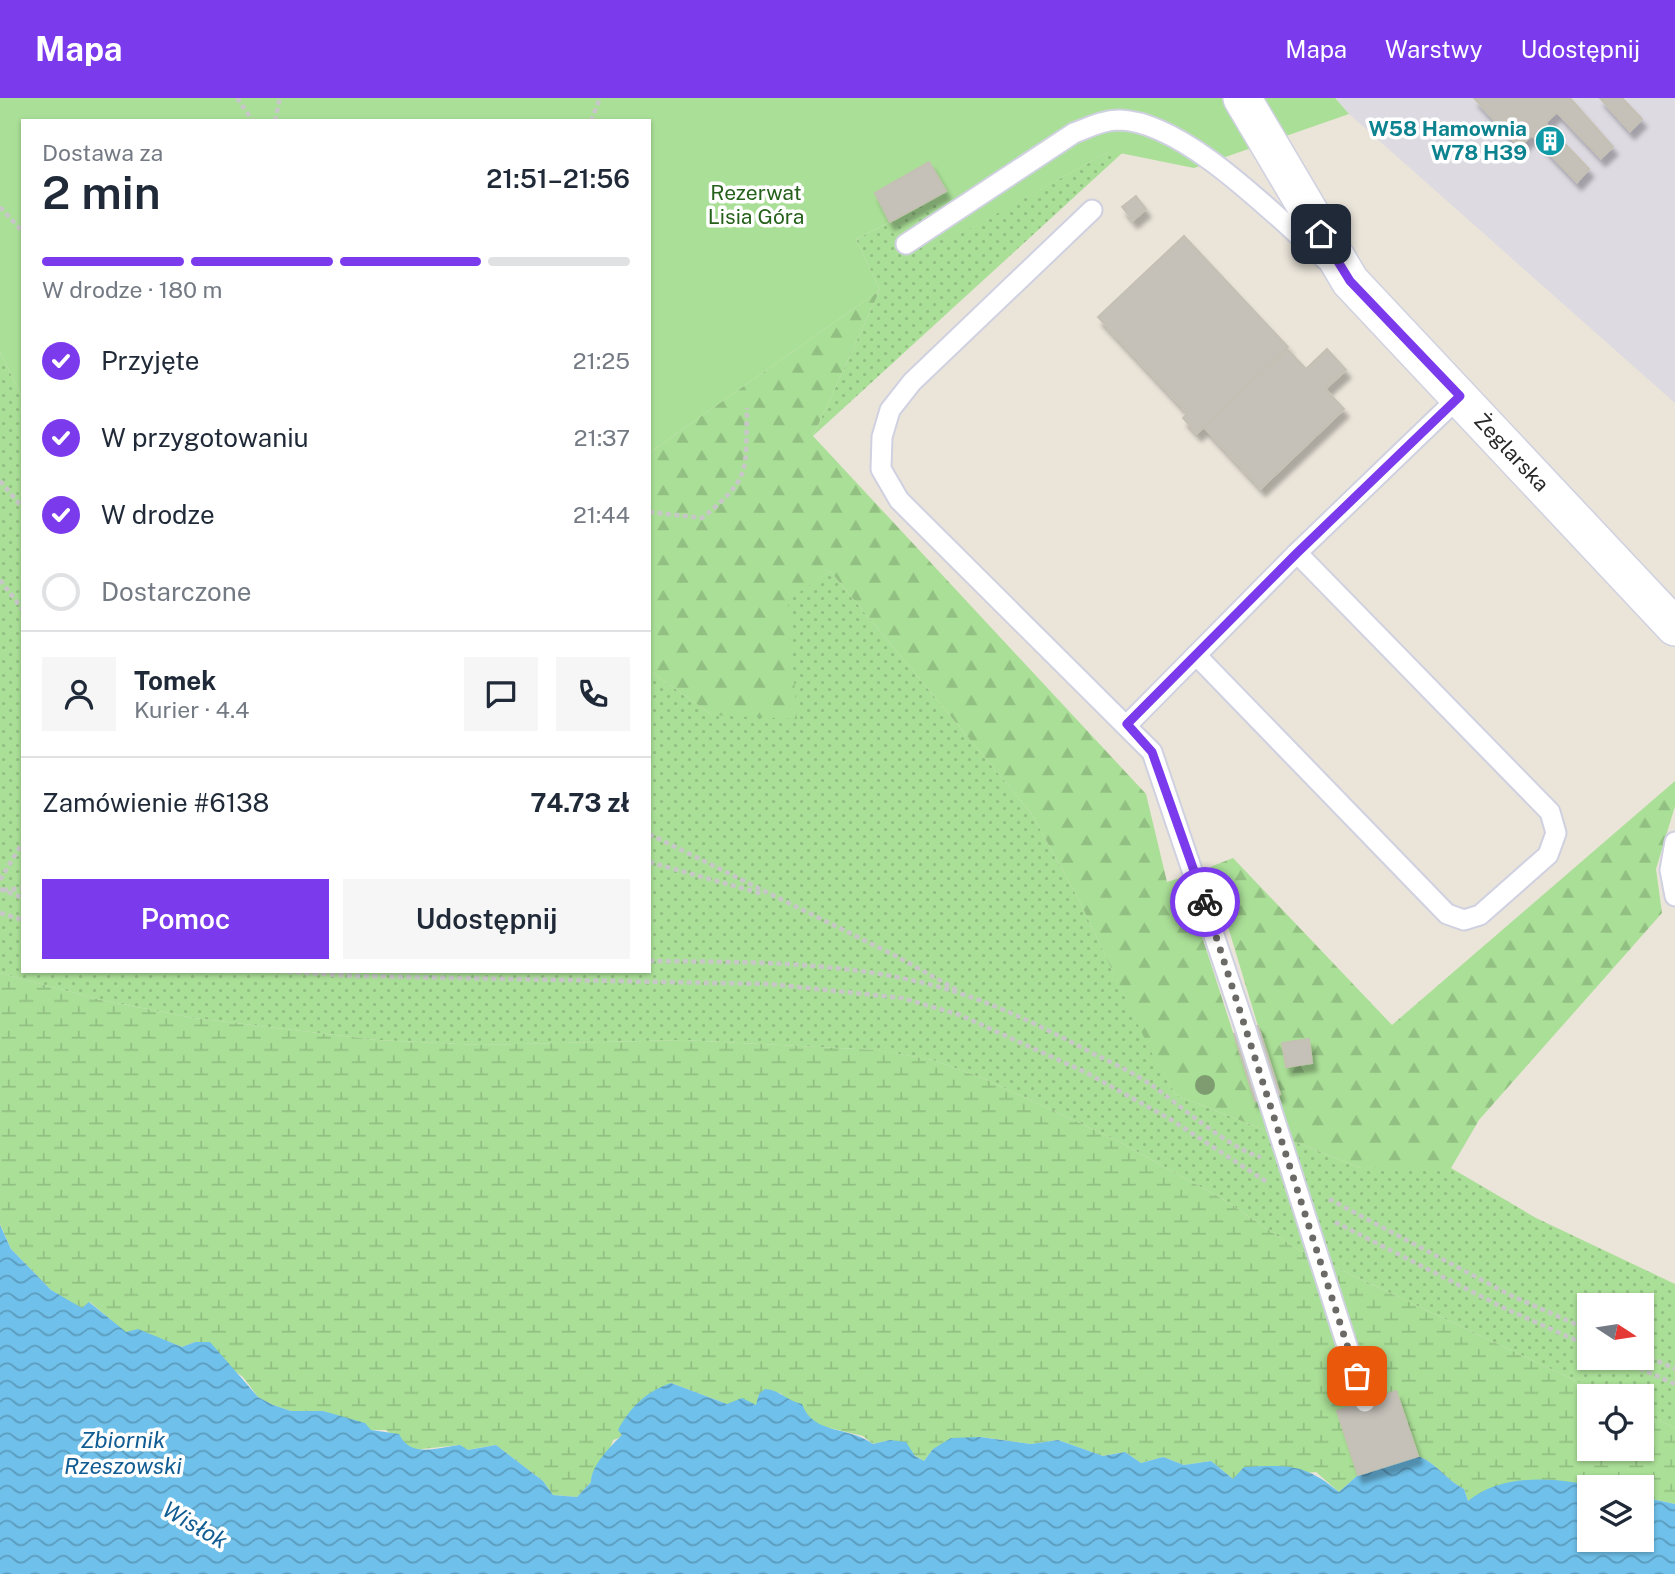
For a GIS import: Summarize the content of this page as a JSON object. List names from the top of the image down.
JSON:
{
  "streets": {
    "street": ["Żeglarska"]
  },
  "water": ["Zbiornik Rzeszowski", "Wisłok"],
  "parks": ["Rezerwat Lisia Góra"],
  "places": {
    "building": ["W58 Hamownia W78 H39"]
  },
  "north": "right",
  "page": {
    "header": "Mapa",
    "nav": ["Mapa", "Warstwy", "Udostępnij"],
    "heading": ["2 min", "Dostawa za", "21:51–21:56"],
    "panel": [
      "Tomek",
      "Kurier · 4.4",
      "Zamówienie #6138",
      "74.73 zł"
    ],
    "bar": "W drodze · 180 m",
    "list": [
      ["Przyjęte", "21:25"],
      ["W przygotowaniu", "21:37"],
      ["W drodze", "21:44"],
      "Dostarczone"
    ],
    "buttons": ["Pomoc", "Udostępnij"]
  }
}
